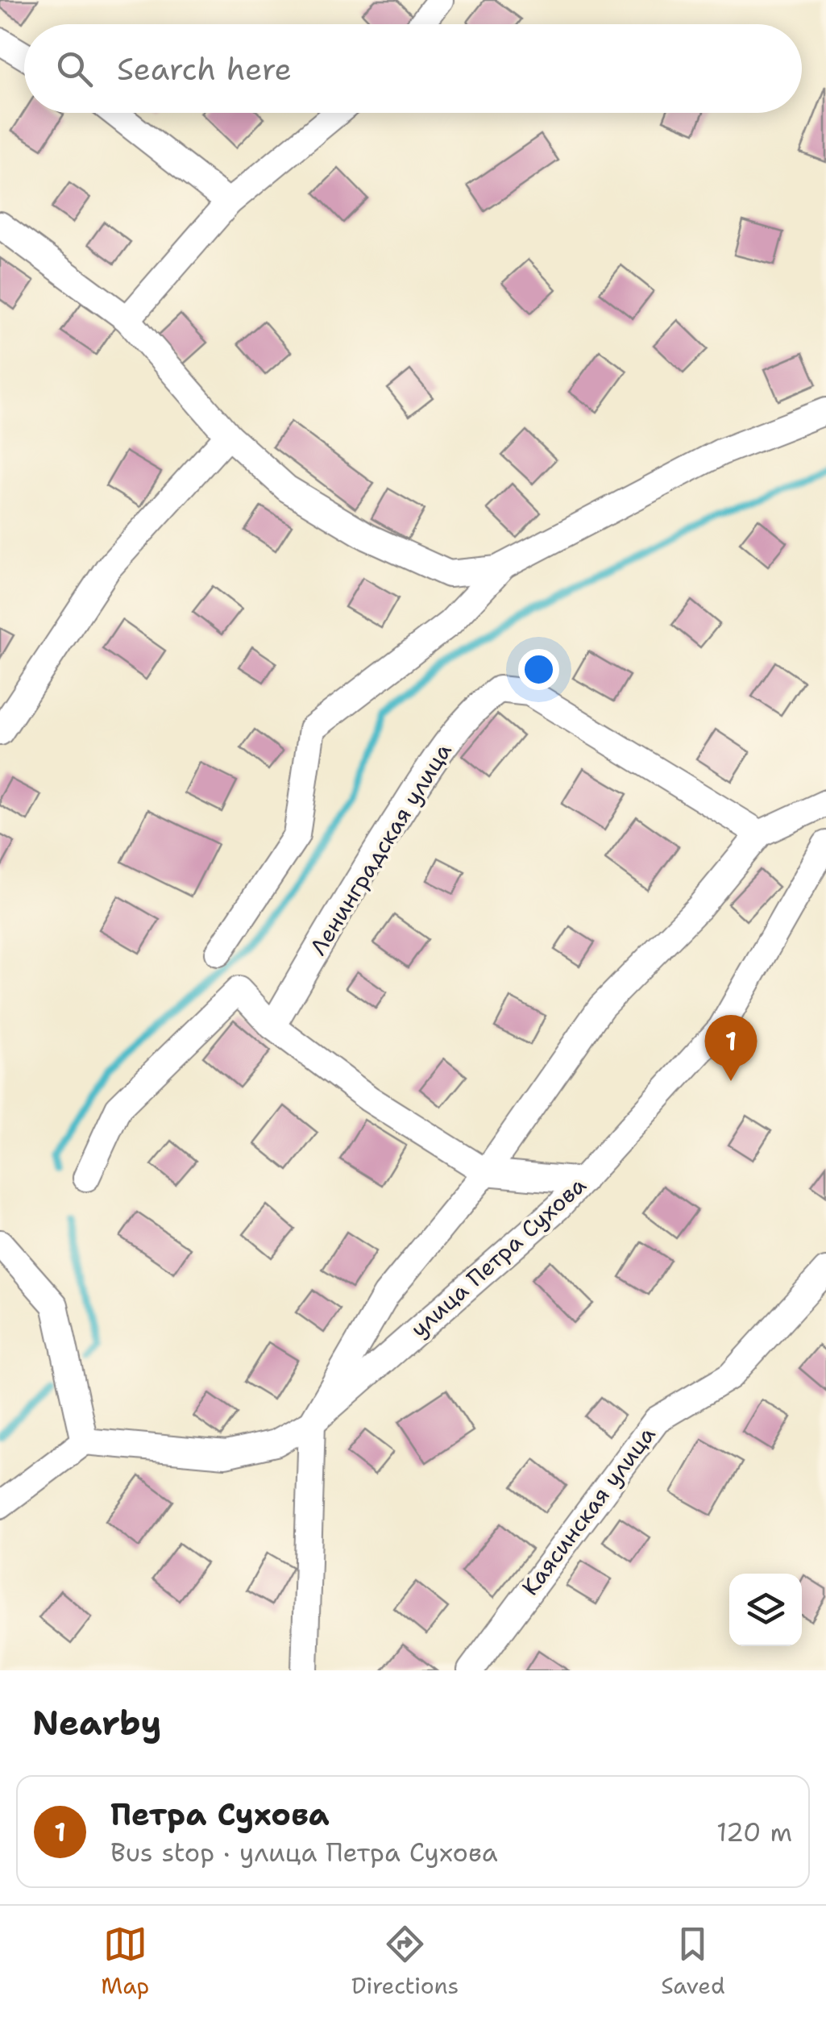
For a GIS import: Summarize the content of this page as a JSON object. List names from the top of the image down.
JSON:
{
  "streets": {
    "street": ["Ленинградская улица", "улица Петра Сухова", "Каясинская улица"]
  },
  "page": {
    "search": "Search here",
    "pins": "1",
    "heading": "Nearby",
    "list": [
      {
        "mark": "1",
        "name": "Петра Сухова",
        "note": "Bus stop · улица Петра Сухова",
        "value": "120 m"
      }
    ],
    "nav": ["Map", "Directions", "Saved"]
  }
}
